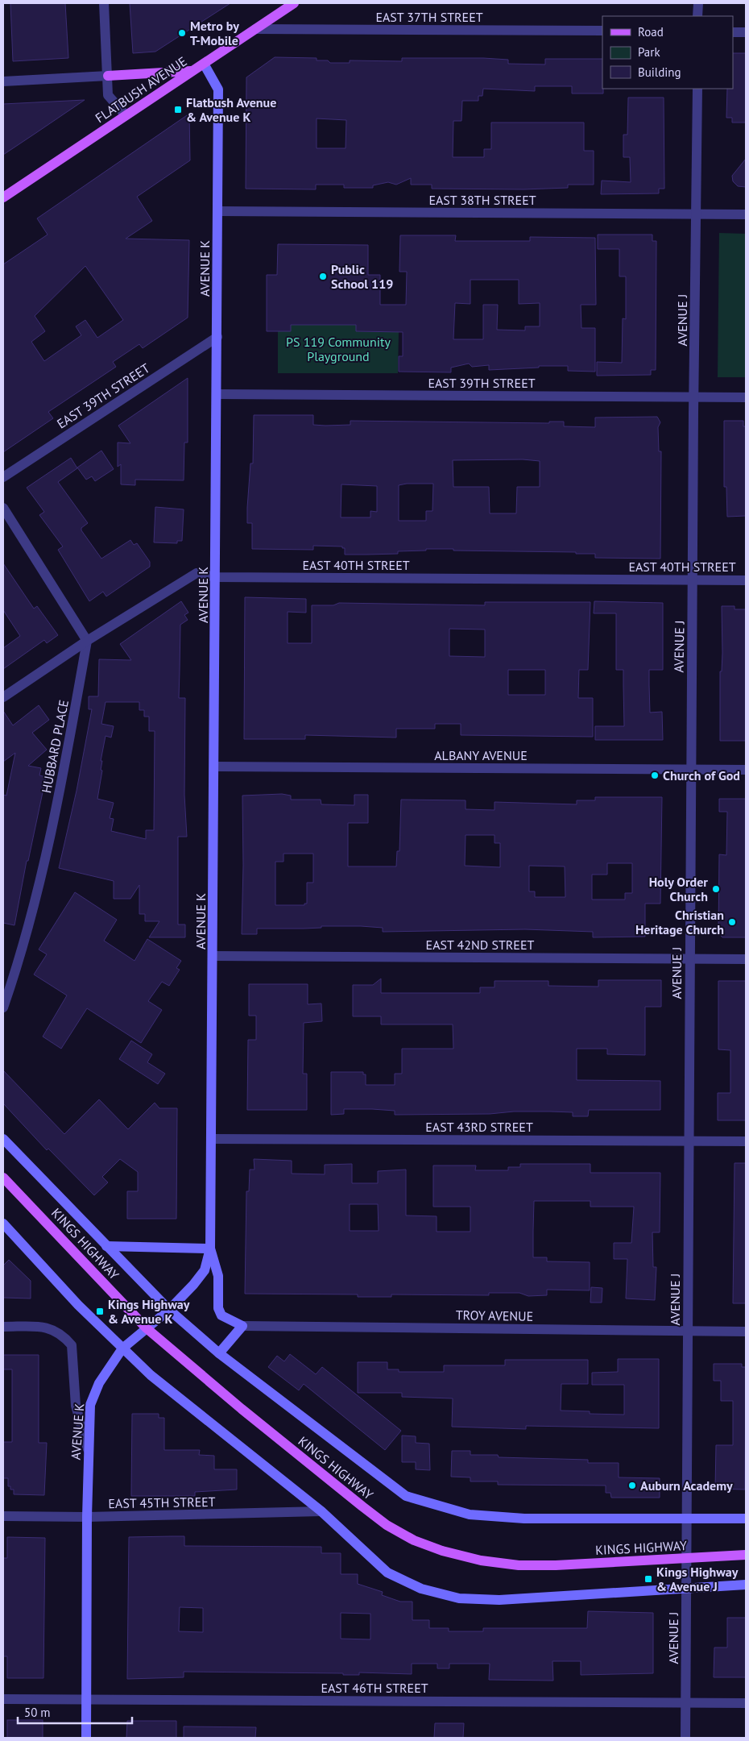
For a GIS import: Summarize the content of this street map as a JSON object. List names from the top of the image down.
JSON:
{
  "streets": {
    "main road": ["FLATBUSH AVENUE", "KINGS HIGHWAY"],
    "street": [
      "EAST 37TH STREET",
      "EAST 38TH STREET",
      "AVENUE K",
      "AVENUE J",
      "EAST 39TH STREET",
      "EAST 40TH STREET",
      "HUBBARD PLACE",
      "ALBANY AVENUE",
      "EAST 42ND STREET",
      "EAST 43RD STREET",
      "TROY AVENUE",
      "EAST 45TH STREET",
      "EAST 46TH STREET"
    ]
  },
  "crossings": [
    ["EAST 37TH STREET", "FLATBUSH AVENUE"],
    ["FLATBUSH AVENUE", "AVENUE K"],
    ["EAST 38TH STREET", "AVENUE K"],
    ["EAST 38TH STREET", "AVENUE J"],
    ["AVENUE K", "EAST 39TH STREET"],
    ["AVENUE K", "EAST 40TH STREET"],
    ["AVENUE K", "ALBANY AVENUE"],
    ["AVENUE K", "EAST 42ND STREET"],
    ["AVENUE K", "EAST 43RD STREET"],
    ["AVENUE K", "KINGS HIGHWAY"],
    ["AVENUE K", "EAST 45TH STREET"],
    ["AVENUE K", "EAST 46TH STREET"],
    ["AVENUE J", "EAST 39TH STREET"],
    ["AVENUE J", "EAST 40TH STREET"],
    ["AVENUE J", "ALBANY AVENUE"],
    ["AVENUE J", "EAST 42ND STREET"],
    ["AVENUE J", "EAST 43RD STREET"],
    ["AVENUE J", "KINGS HIGHWAY"],
    ["AVENUE J", "TROY AVENUE"],
    ["AVENUE J", "EAST 46TH STREET"],
    ["EAST 40TH STREET", "HUBBARD PLACE"]
  ],
  "parks": ["PS 119 Community Playground"],
  "places": {
    "other": [
      "Metro by T-Mobile",
      "Public School 119",
      "Church of God",
      "Holy Order Church",
      "Christian Heritage Church",
      "Auburn Academy"
    ],
    "transit": ["Flatbush Avenue & Avenue K", "Kings Highway & Avenue K", "Kings Highway & Avenue J"]
  },
  "legend": ["Road", "Park", "Building"],
  "scale_bar": "50 m"
}
